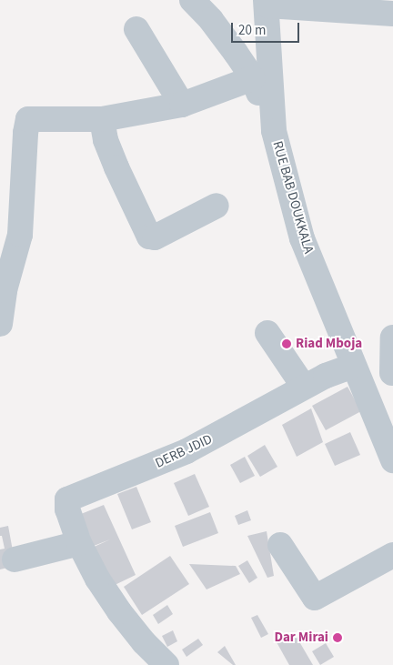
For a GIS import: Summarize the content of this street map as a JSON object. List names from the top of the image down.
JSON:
{
  "streets": {
    "street": ["RUE BAB DOUKKALA", "DERB JDID"]
  },
  "crossings": [
    ["RUE BAB DOUKKALA", "DERB JDID"]
  ],
  "places": ["Riad Mboja", "Dar Mirai"],
  "scale_bar": "20 m"
}
